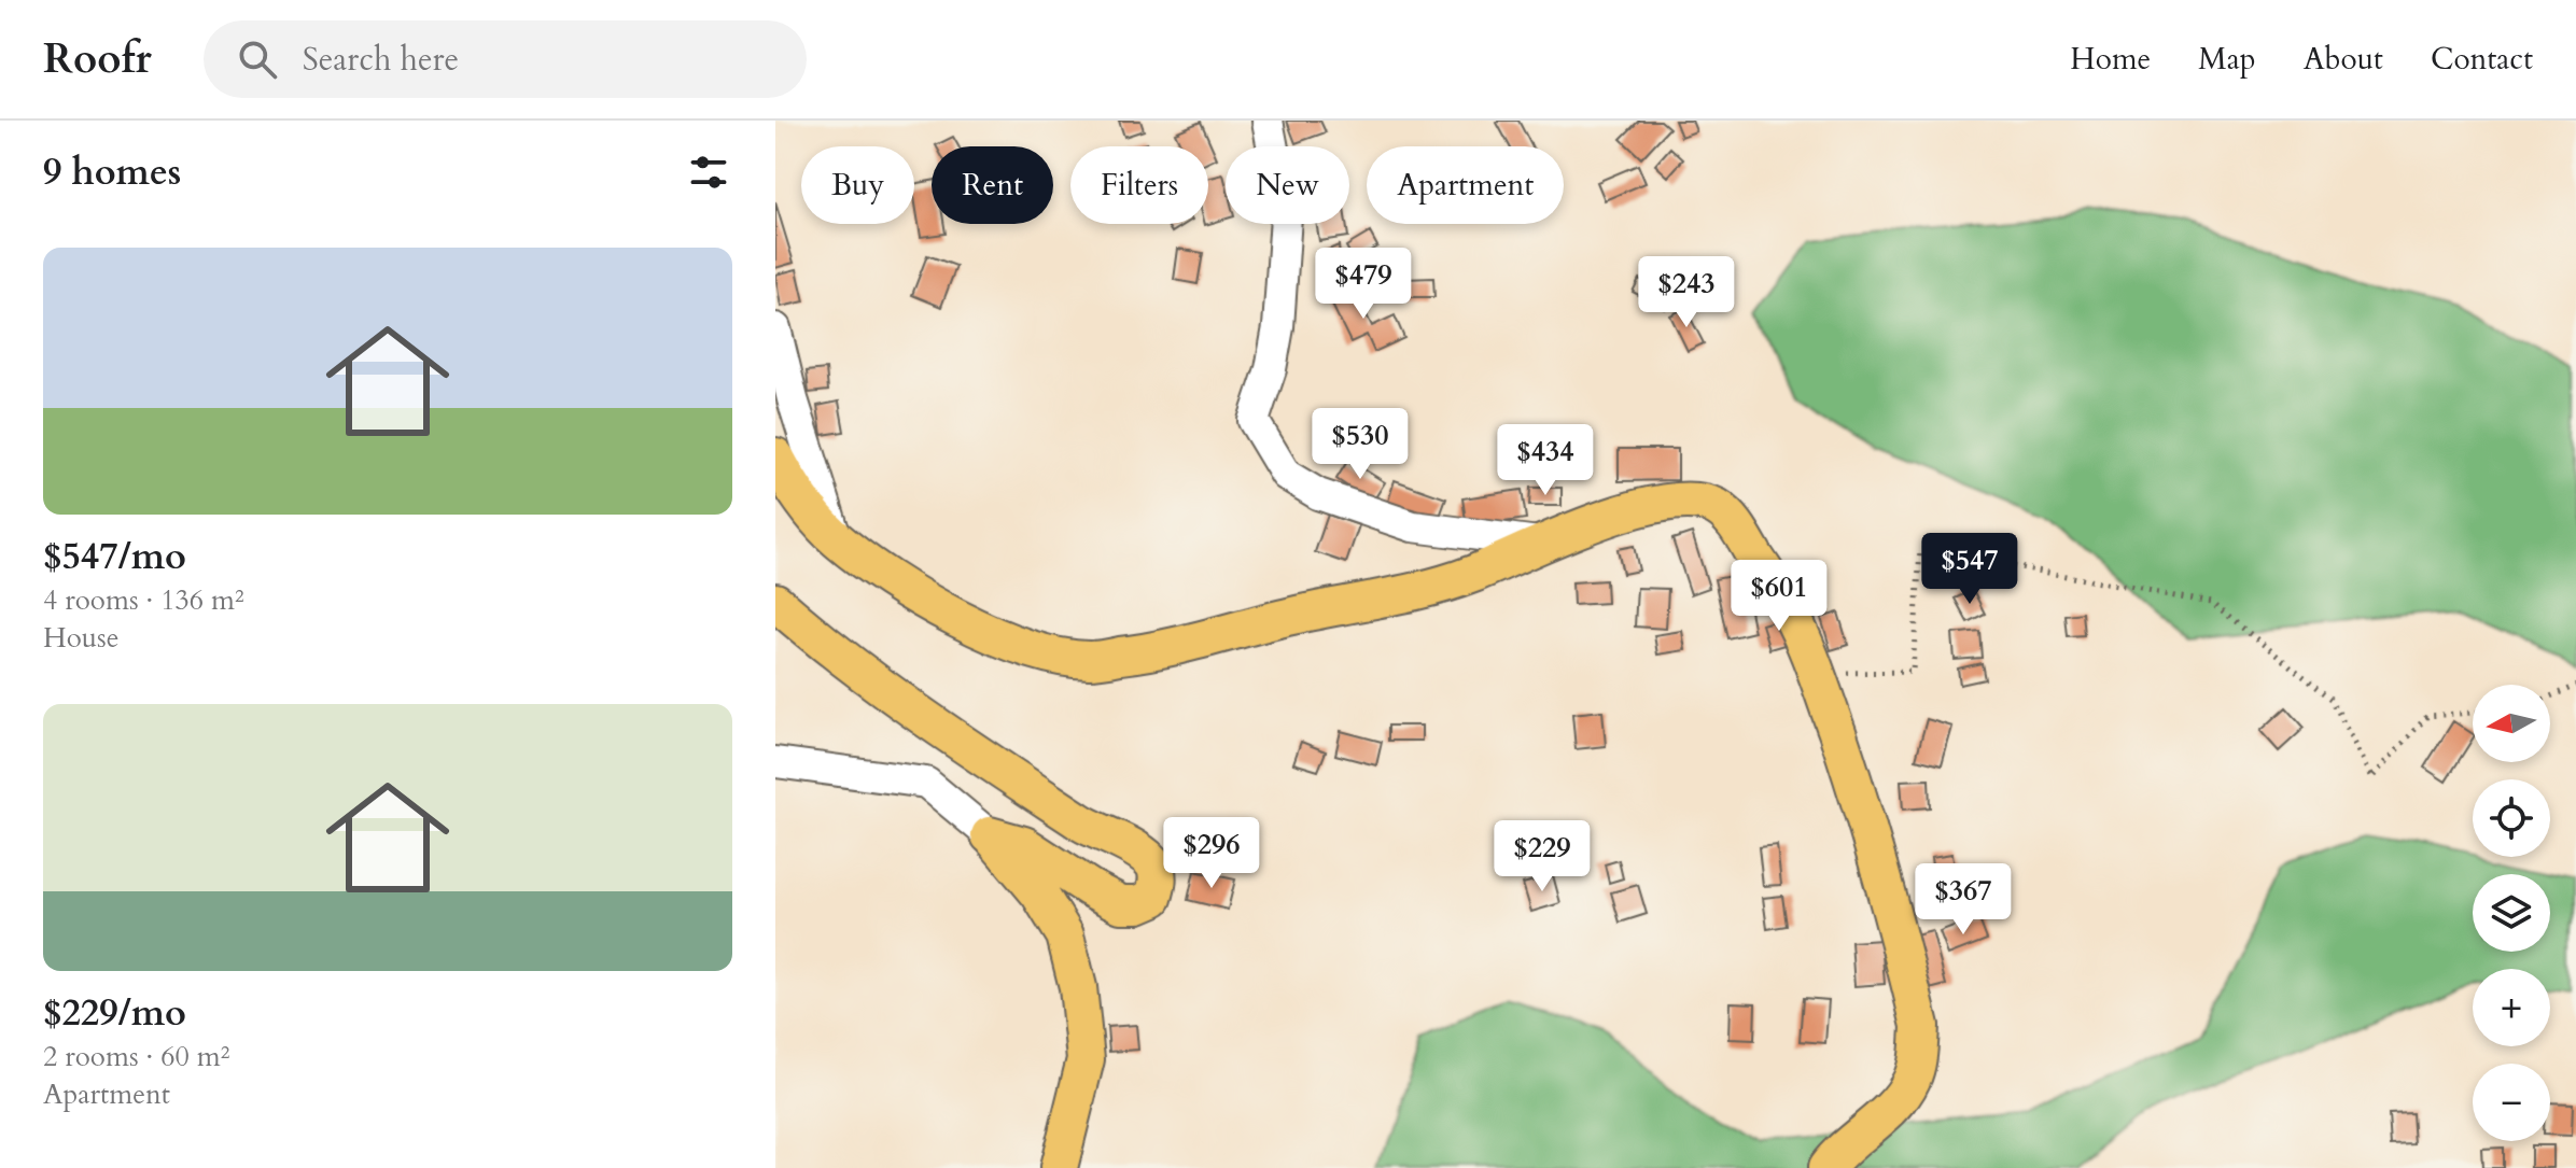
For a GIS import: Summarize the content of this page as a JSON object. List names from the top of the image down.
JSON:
{
  "north": "left",
  "page": {
    "header": "Roofr",
    "search": "Search here",
    "nav": [
      "Home",
      "Map",
      "About",
      "Contact"
    ],
    "heading": "9 homes",
    "chip": [
      "Buy",
      "Rent",
      "Filters",
      "New",
      "Apartment"
    ],
    "list": [
      {
        "name": "$547/mo",
        "note": "4 rooms · 136 m² · House"
      },
      {
        "name": "$229/mo",
        "note": "2 rooms · 60 m² · Apartment"
      }
    ],
    "price": [
      "$479",
      "$243",
      "$530",
      "$434",
      "$547",
      "$601",
      "$296",
      "$229",
      "$367"
    ],
    "map_buttons": ["+", "−"]
  }
}
